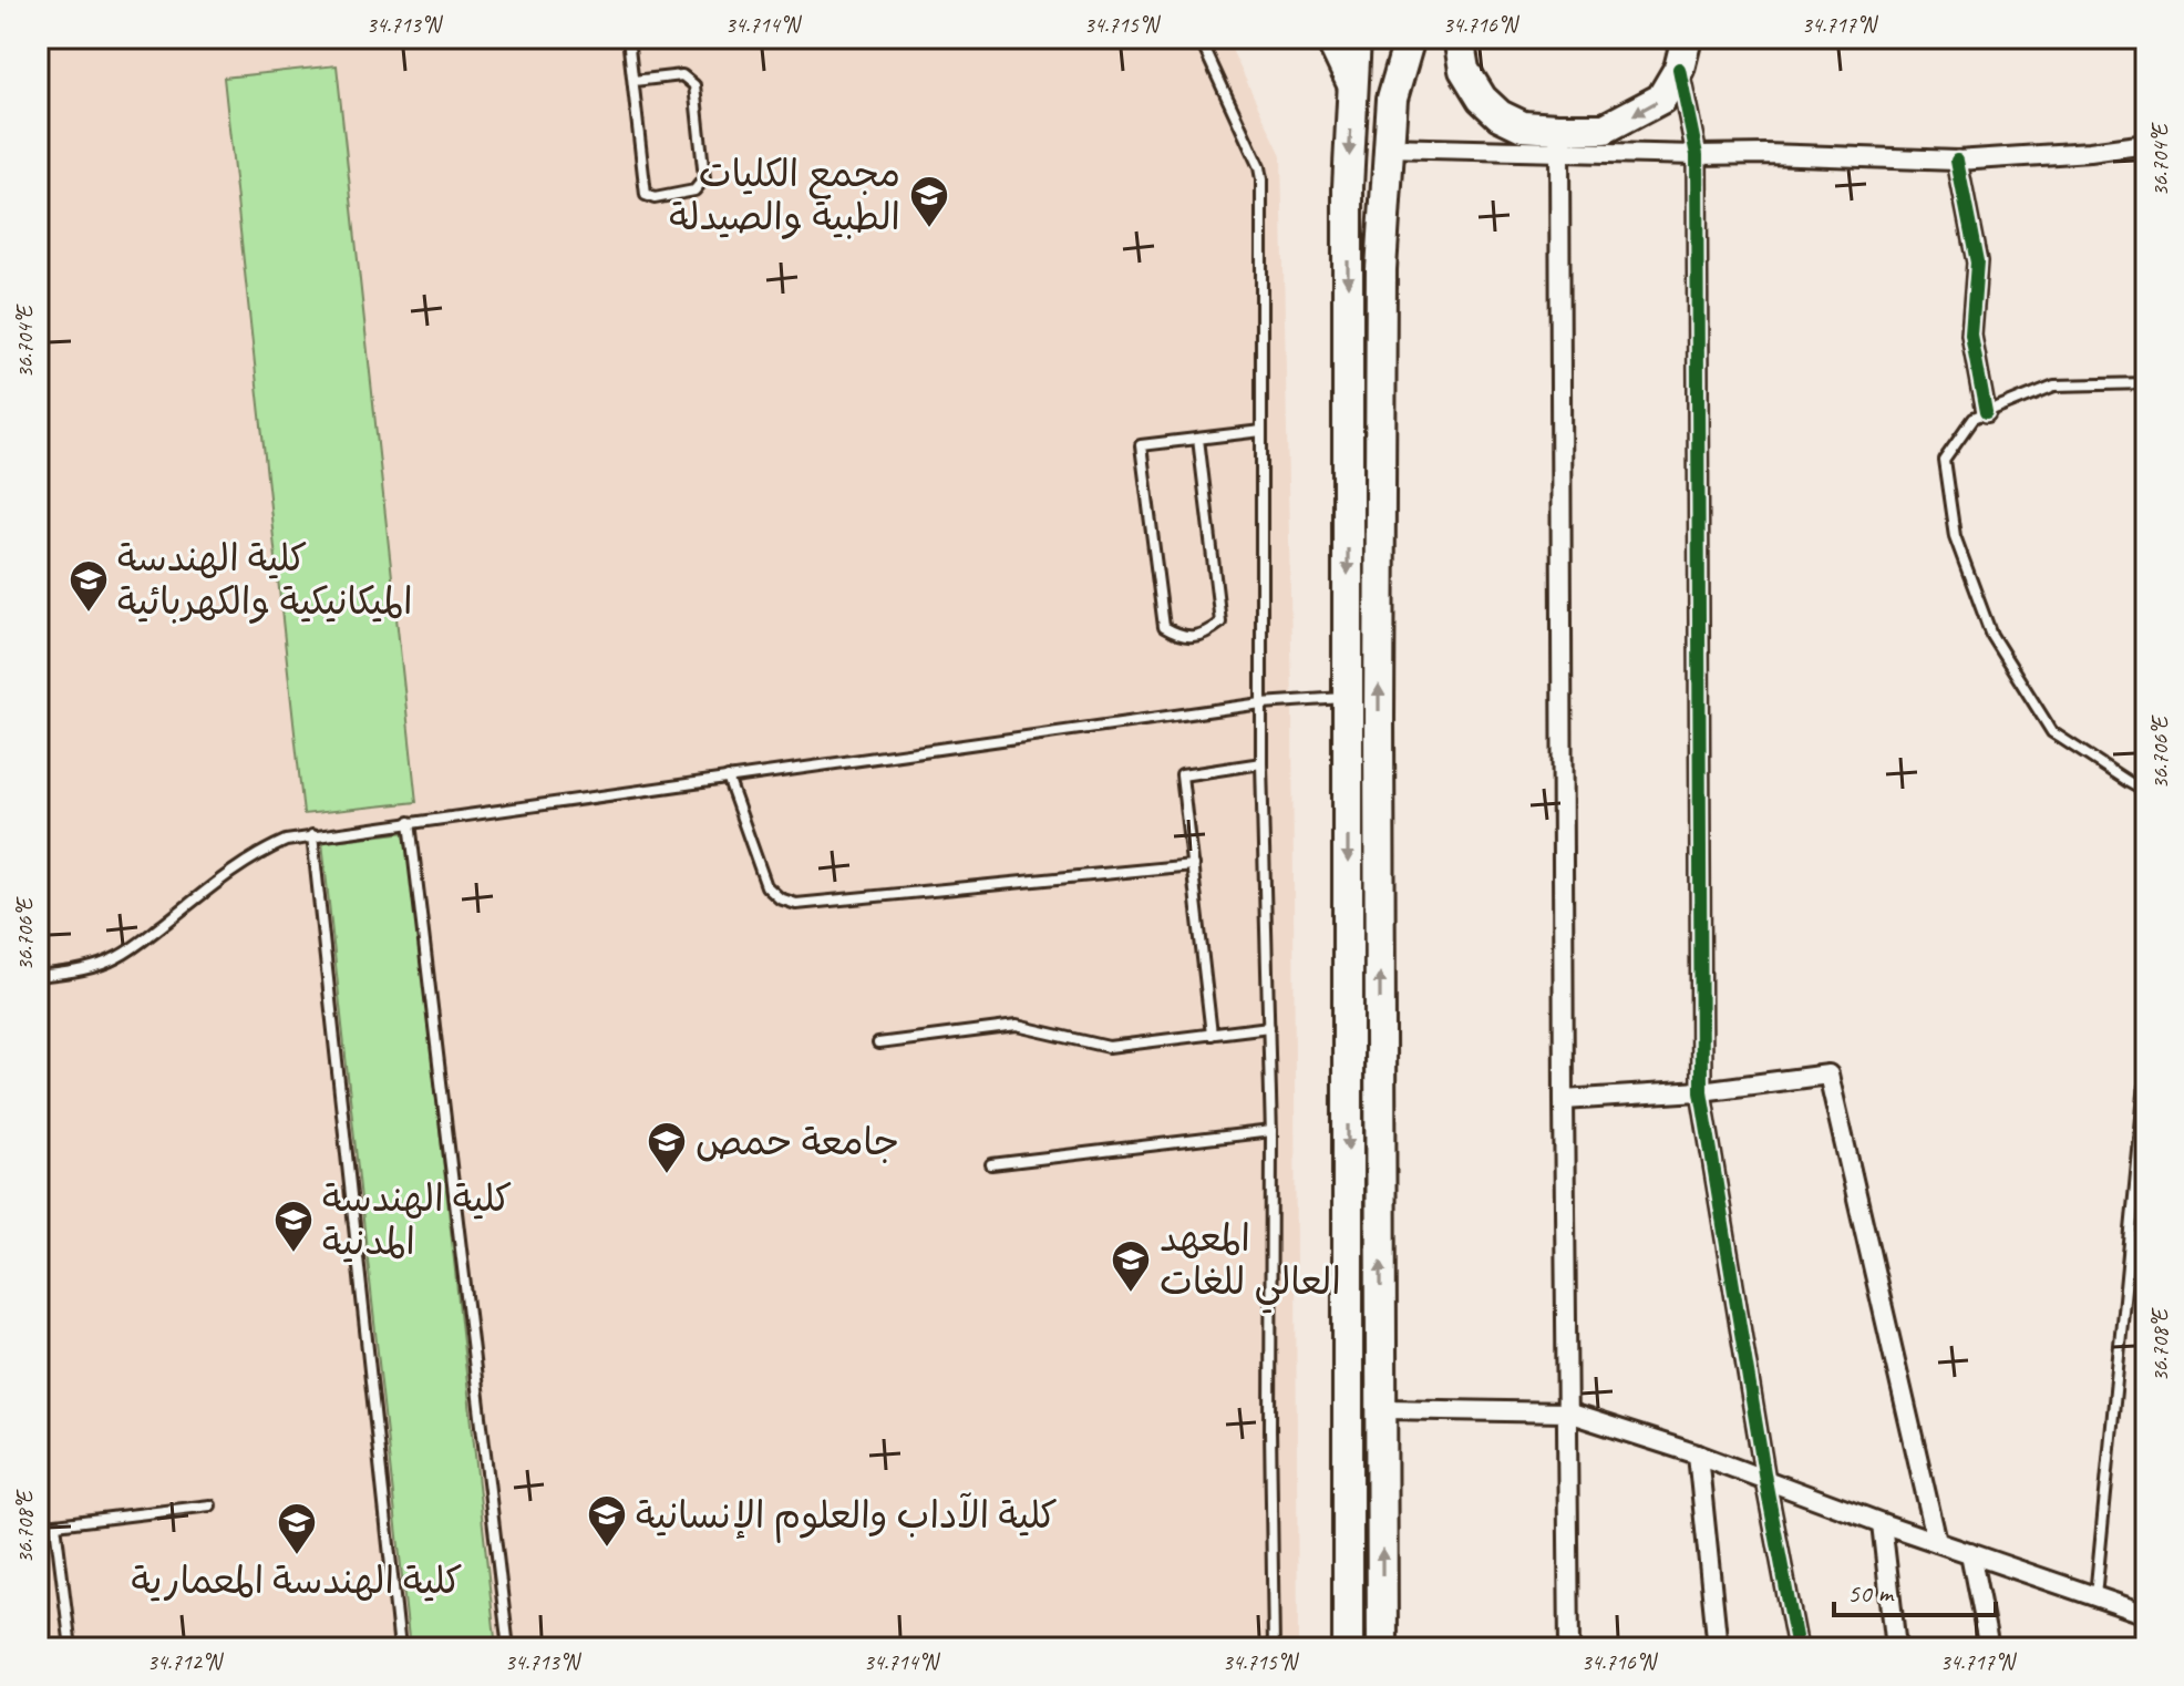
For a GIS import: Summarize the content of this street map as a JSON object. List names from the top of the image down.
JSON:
{
  "places": {
    "school or university": [
      "مجمع الكليات الطبية والصيدلة",
      "كلية الهندسة الميكانيكية والكهربائية",
      "جامعة حمص",
      "كلية الهندسة المدنية",
      "المعهد العالي للغات",
      "كلية الآداب والعلوم الإنسانية",
      "كلية الهندسة المعمارية"
    ]
  },
  "scale_bar": "50 m",
  "coordinates": [
    "34.713°N",
    "34.714°N",
    "34.715°N",
    "34.716°N",
    "34.717°N",
    "36.704°E",
    "36.706°E",
    "36.708°E",
    "34.712°N"
  ]
}
